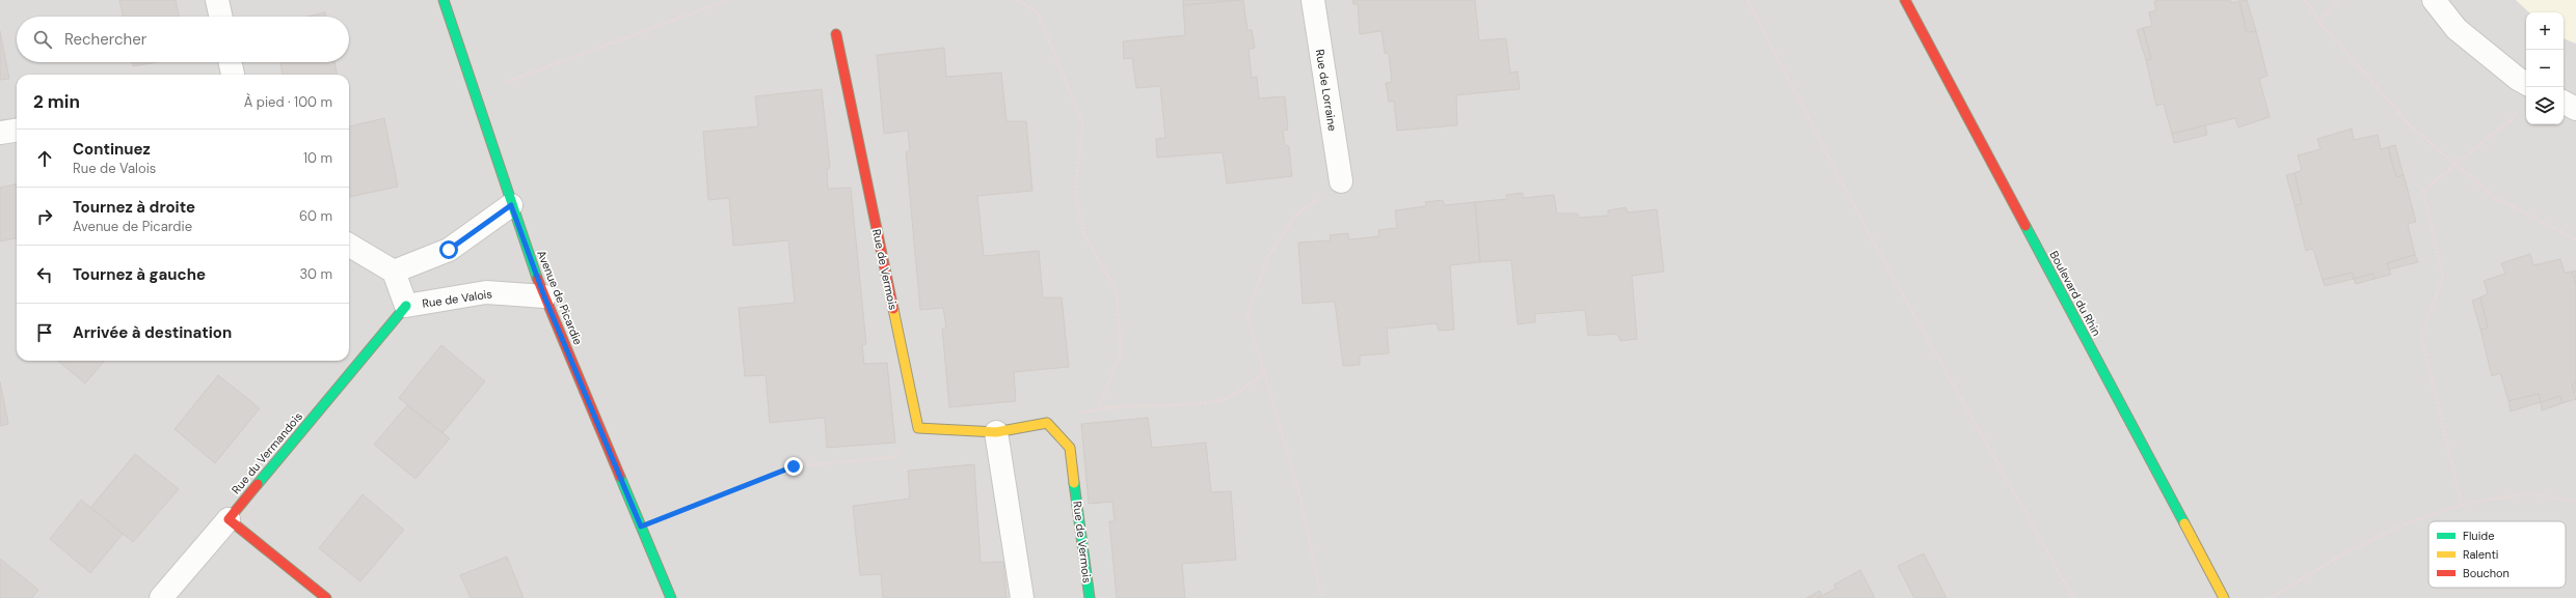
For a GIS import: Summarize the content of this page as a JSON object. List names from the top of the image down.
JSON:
{
  "streets": {
    "street": [
      "Rue de Lorraine",
      "Rue de Vermois",
      "Boulevard du Rhin",
      "Avenue de Picardie",
      "Rue de Valois",
      "Rue du Vermandois"
    ]
  },
  "crossings": [
    ["Avenue de Picardie", "Rue de Valois"],
    ["Rue de Valois", "Rue du Vermandois"]
  ],
  "legend": ["Fluide", "Ralenti", "Bouchon"],
  "page": {
    "map_buttons": ["+", "−"],
    "search": "Rechercher",
    "heading": ["2 min", "À pied · 100 m"],
    "list": [
      ["Continuez", "Rue de Valois", "10 m"],
      ["Tournez à droite", "Avenue de Picardie", "60 m"],
      ["Tournez à gauche", "30 m"],
      "Arrivée à destination"
    ]
  }
}
